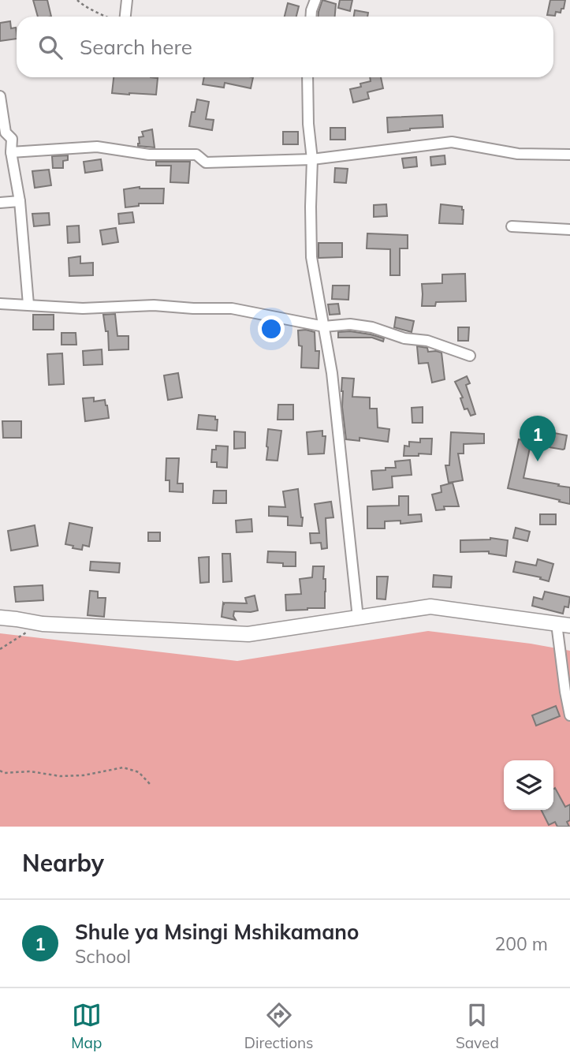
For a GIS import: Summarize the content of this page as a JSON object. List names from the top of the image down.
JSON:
{
  "page": {
    "search": "Search here",
    "pins": "1",
    "heading": "Nearby",
    "list": [
      {
        "mark": "1",
        "name": "Shule ya Msingi Mshikamano",
        "note": "School",
        "value": "200 m"
      }
    ],
    "nav": ["Map", "Directions", "Saved"]
  }
}
